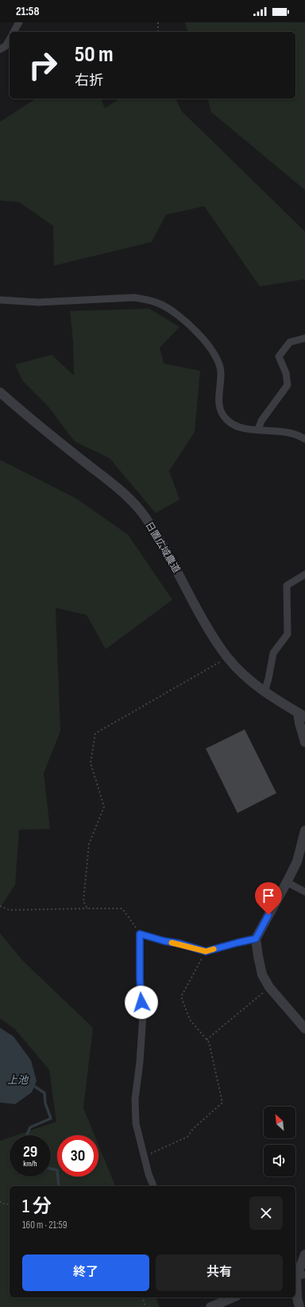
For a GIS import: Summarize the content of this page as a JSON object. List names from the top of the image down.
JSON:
{
  "streets": {
    "street": ["日置広域農道"]
  },
  "water": ["上池"],
  "north": "top left",
  "page": {
    "status": "21:58",
    "turn": ["50 m", "右折"],
    "speed": "29 km/h",
    "limit": "30",
    "heading": ["1 分", "160 m · 21:59"],
    "buttons": ["終了", "共有"]
  }
}
